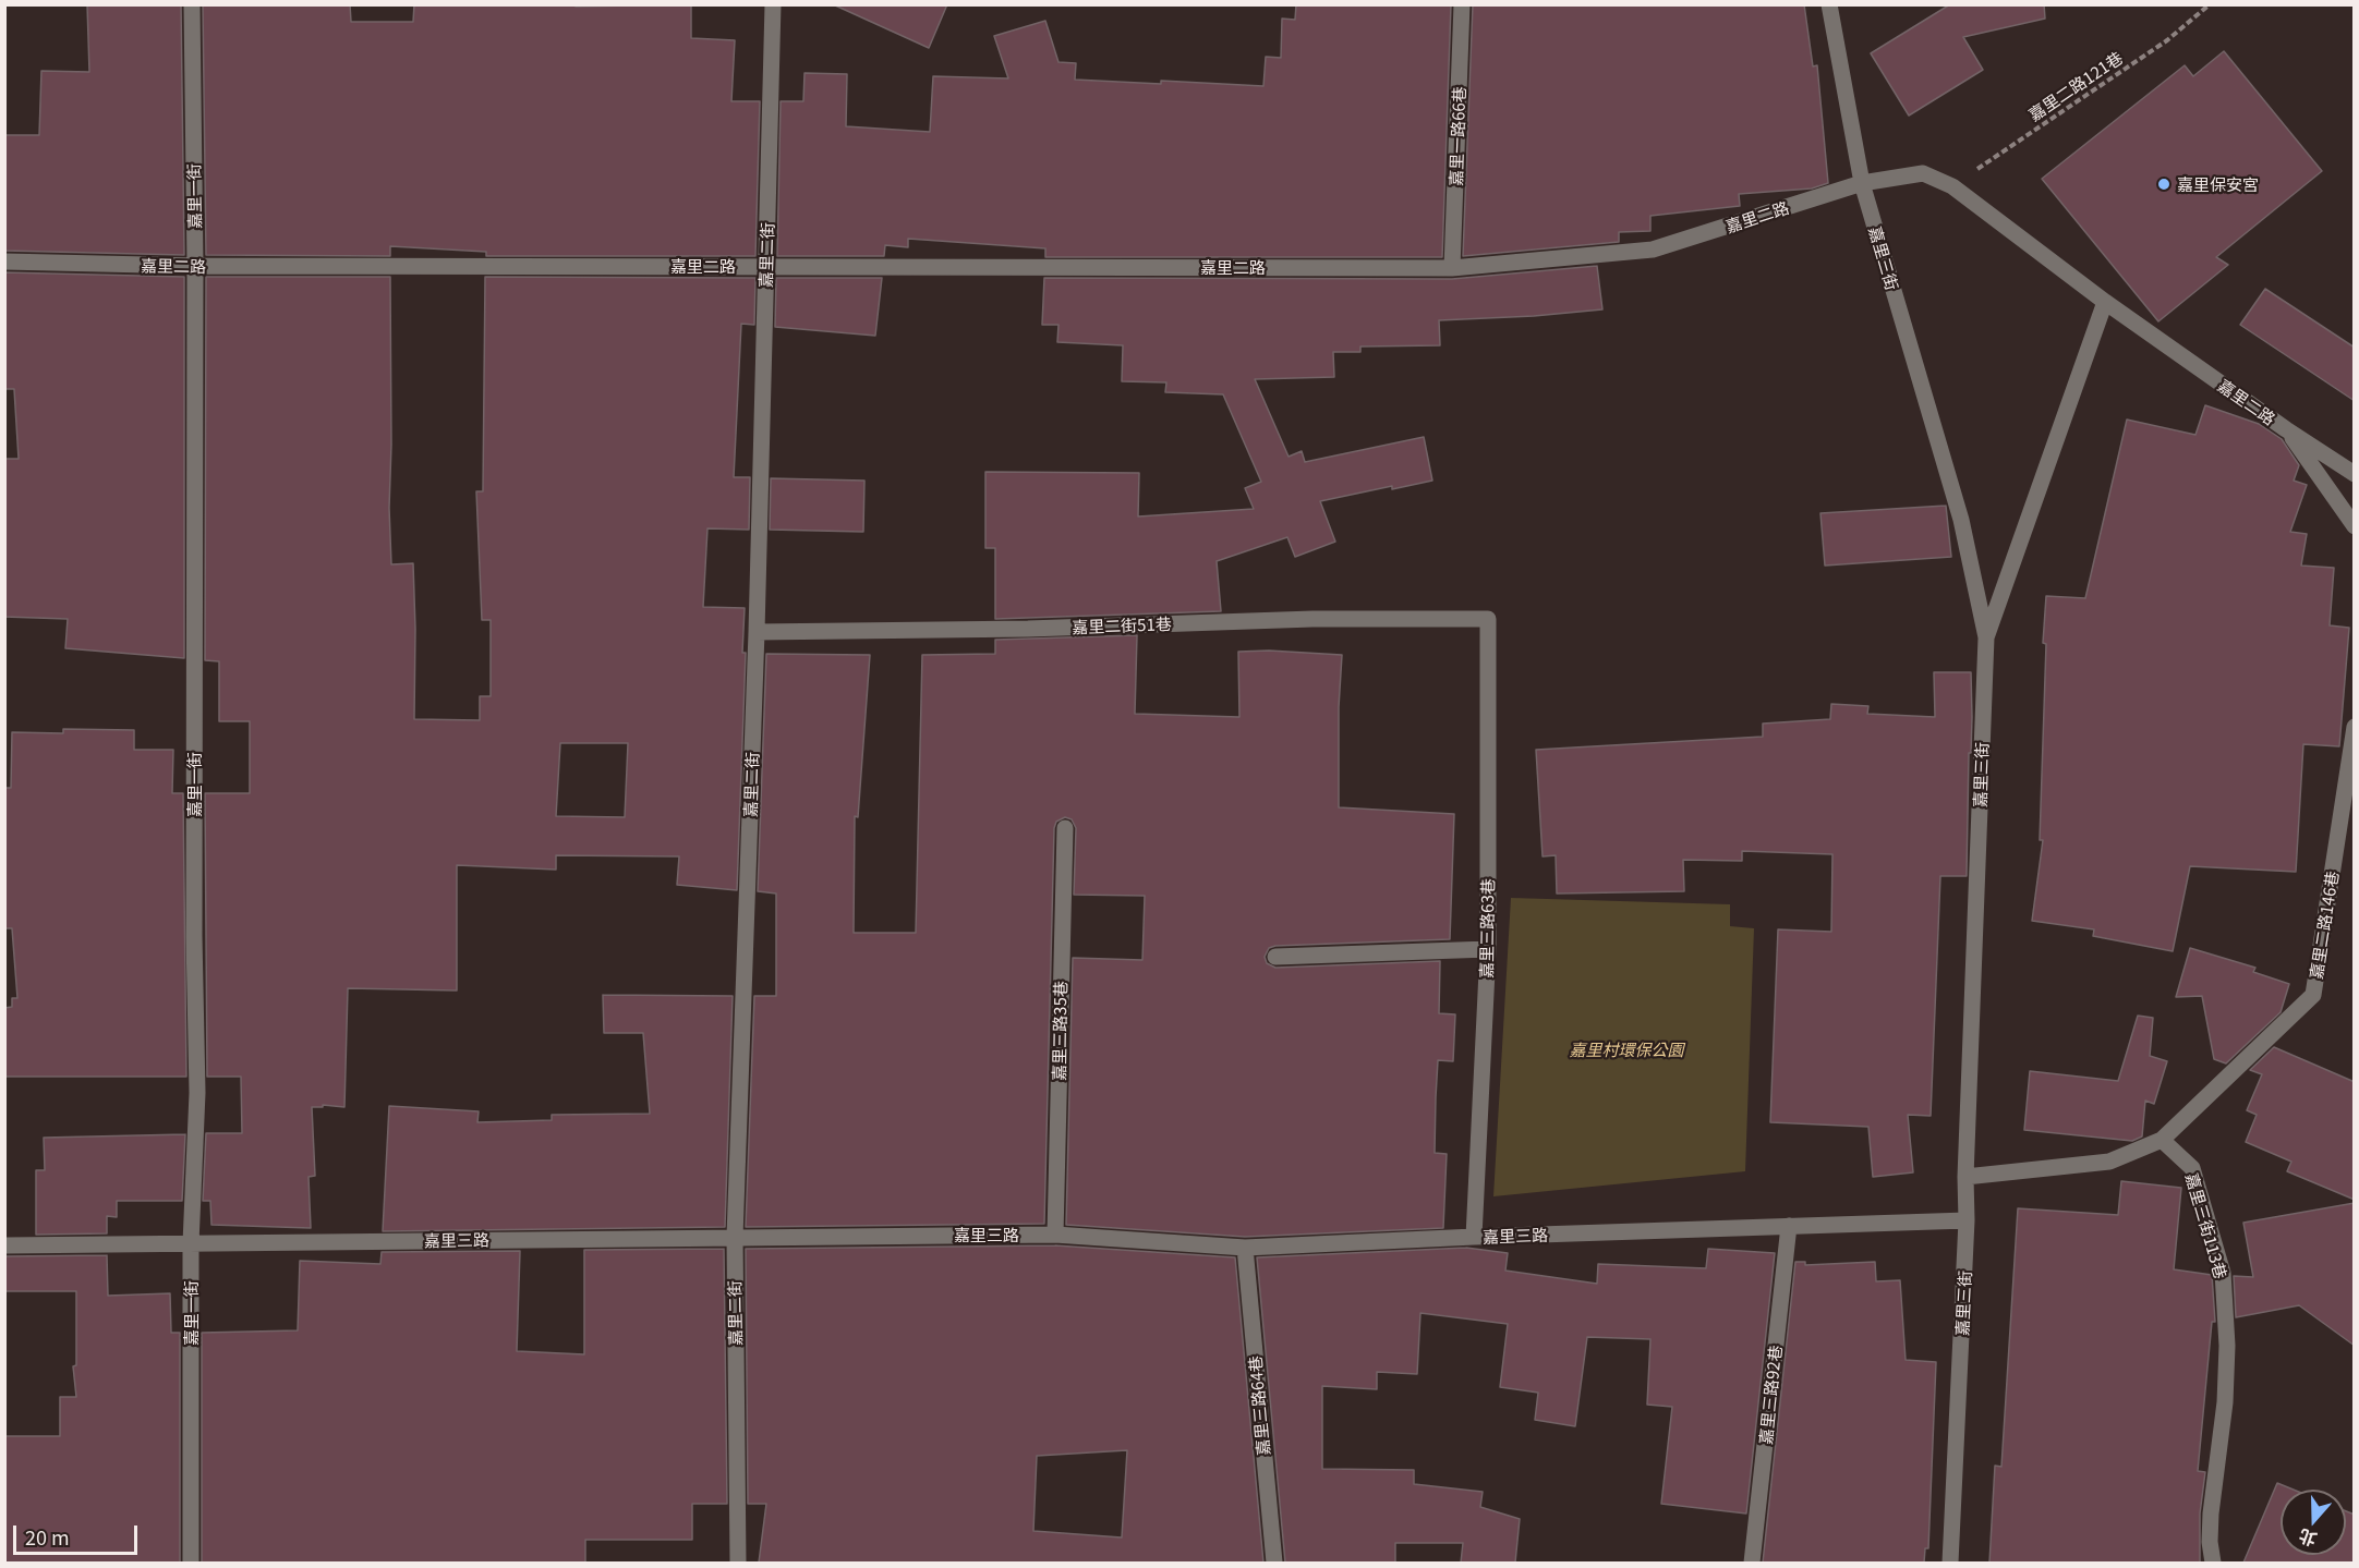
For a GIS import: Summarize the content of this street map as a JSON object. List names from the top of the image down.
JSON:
{
  "streets": {
    "street": [
      "嘉里一路66巷",
      "嘉里一街",
      "嘉里二路",
      "嘉里二街",
      "嘉里三街",
      "嘉里二街51巷",
      "嘉里二路146巷",
      "嘉里三路63巷",
      "嘉里三路35巷",
      "嘉里三街113巷",
      "嘉里三路",
      "嘉里三路92巷",
      "嘉里三路64巷"
    ],
    "path": ["嘉里二路121巷"]
  },
  "crossings": [
    ["嘉里二路121巷", "嘉里二路"],
    ["嘉里一路66巷", "嘉里二路"],
    ["嘉里一街", "嘉里二路"],
    ["嘉里一街", "嘉里三路"],
    ["嘉里二路", "嘉里二街"],
    ["嘉里二路", "嘉里三街"],
    ["嘉里二街", "嘉里二街51巷"],
    ["嘉里二街", "嘉里三路"],
    ["嘉里三街", "嘉里三路"],
    ["嘉里二街51巷", "嘉里三路63巷"],
    ["嘉里二路146巷", "嘉里三街113巷"],
    ["嘉里三路63巷", "嘉里三路"],
    ["嘉里三路35巷", "嘉里三路"],
    ["嘉里三路", "嘉里三路92巷"],
    ["嘉里三路", "嘉里三路64巷"]
  ],
  "parks": ["嘉里村環保公園"],
  "places": ["嘉里保安宮"],
  "scale_bar": "20 m",
  "north": "bottom"
}
